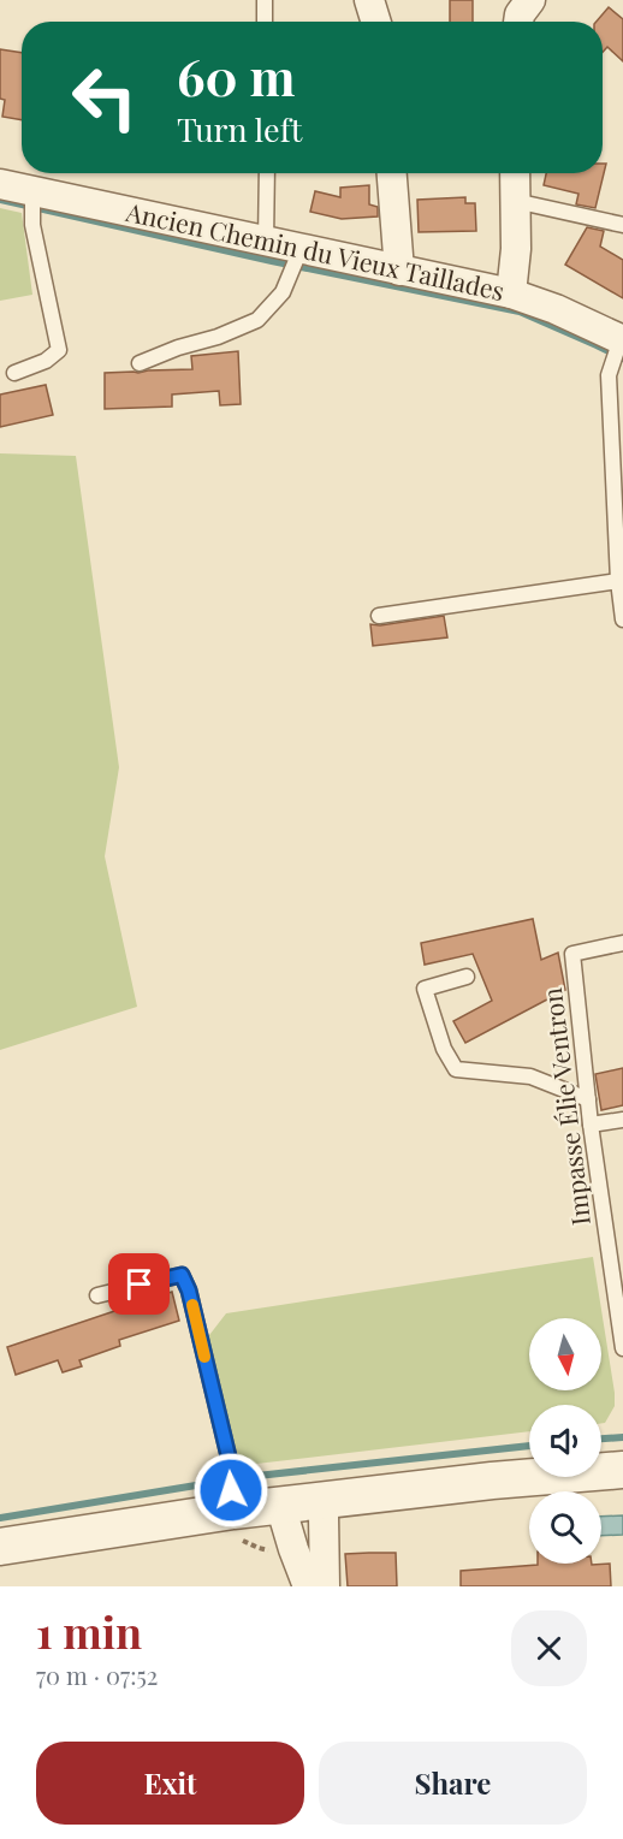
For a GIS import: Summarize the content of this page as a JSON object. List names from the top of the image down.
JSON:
{
  "streets": {
    "street": ["Ancien Chemin du Vieux Taillades"],
    "lane": ["Impasse Élie Ventron"]
  },
  "north": "bottom",
  "page": {
    "turn": ["60 m", "Turn left"],
    "heading": ["1 min", "70 m · 07:52"],
    "buttons": ["Exit", "Share"]
  }
}
